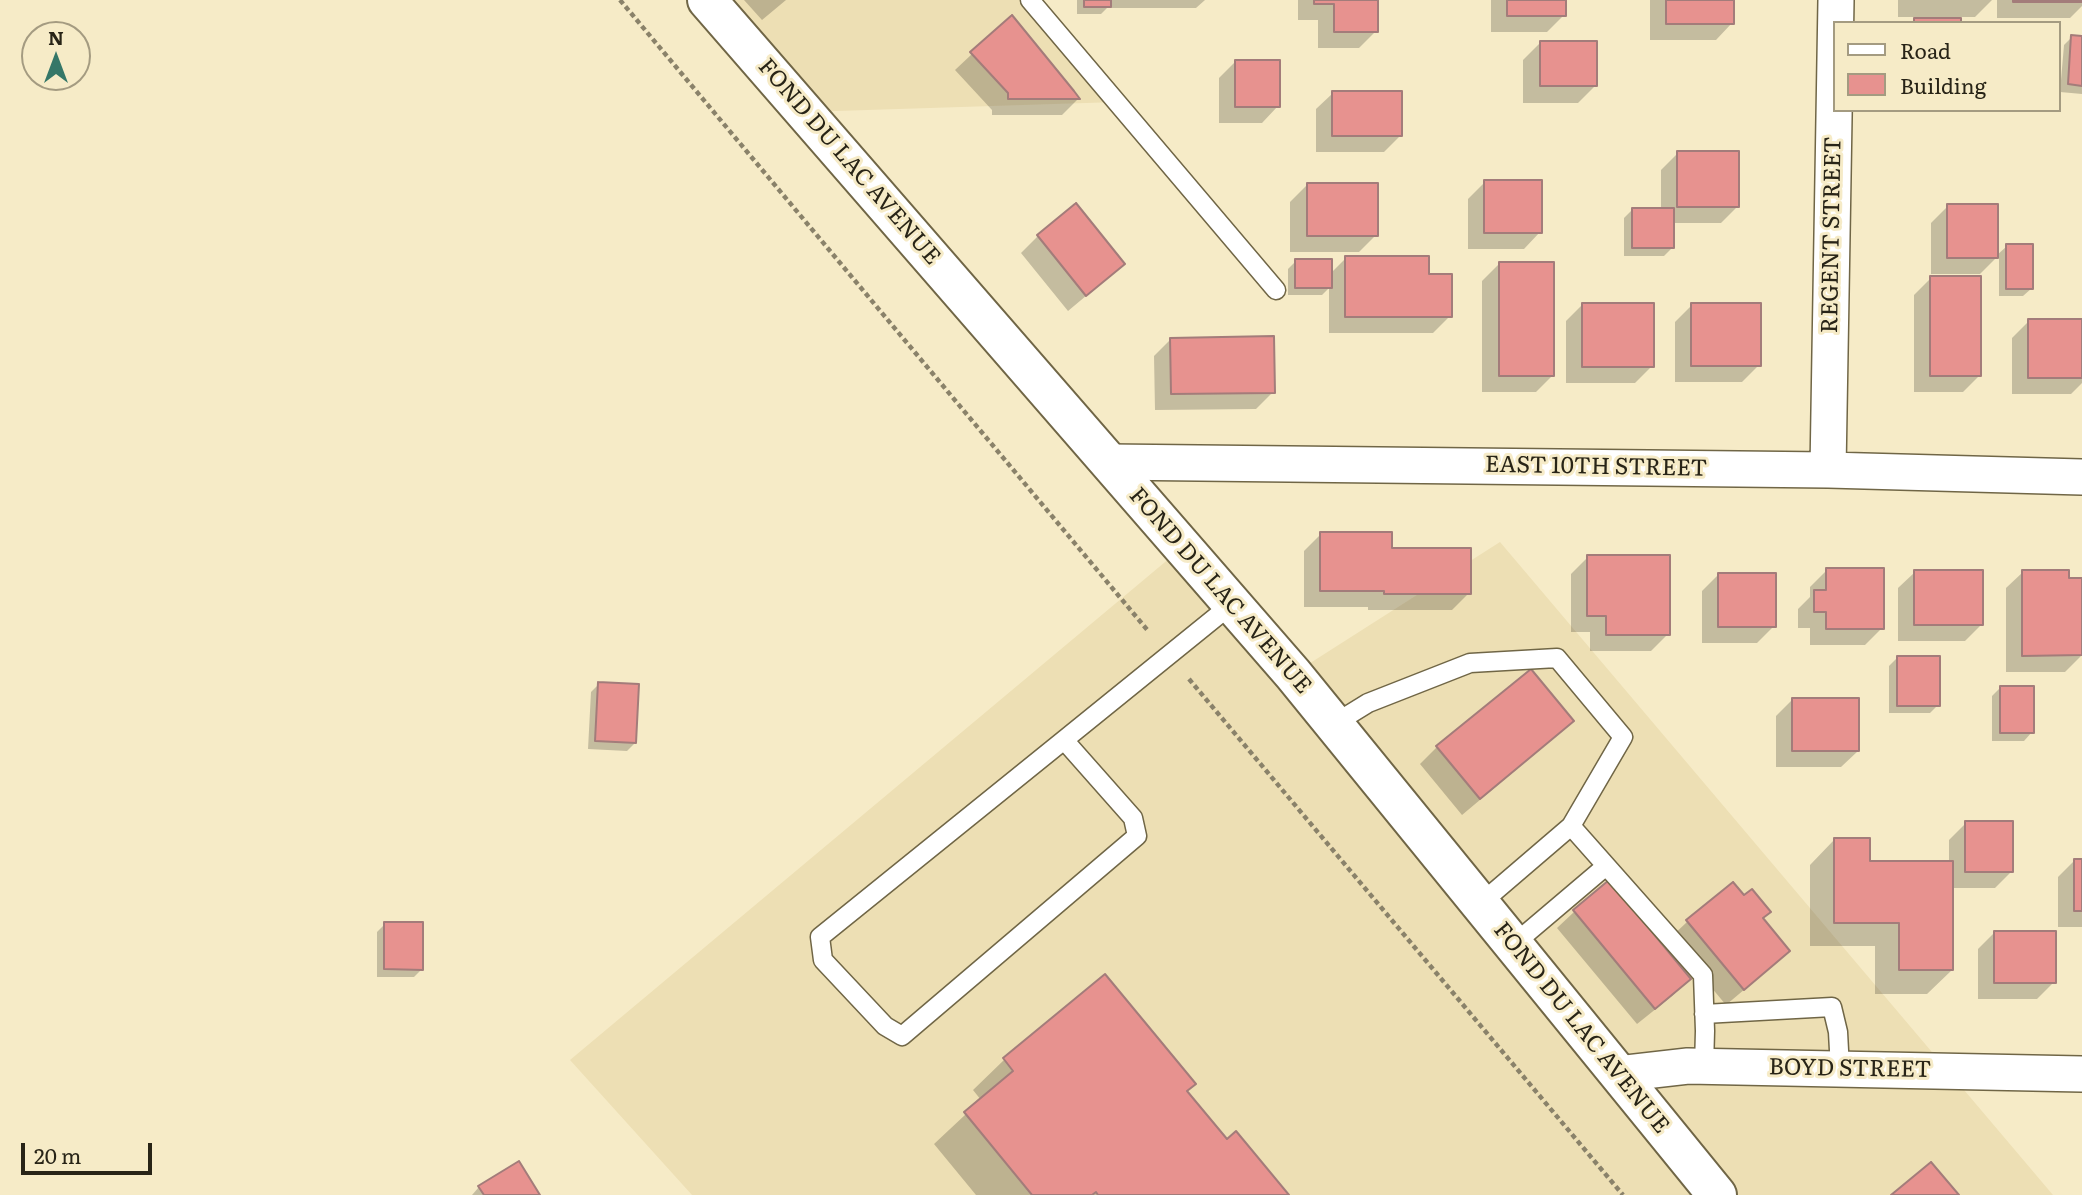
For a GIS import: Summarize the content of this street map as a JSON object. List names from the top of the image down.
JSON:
{
  "streets": {
    "main road": ["FOND DU LAC AVENUE"],
    "street": ["REGENT STREET", "EAST 10TH STREET", "BOYD STREET"]
  },
  "crossings": [
    ["FOND DU LAC AVENUE", "EAST 10TH STREET"],
    ["FOND DU LAC AVENUE", "BOYD STREET"],
    ["REGENT STREET", "EAST 10TH STREET"]
  ],
  "legend": ["Road", "Building"],
  "scale_bar": "20 m",
  "north": "top"
}
